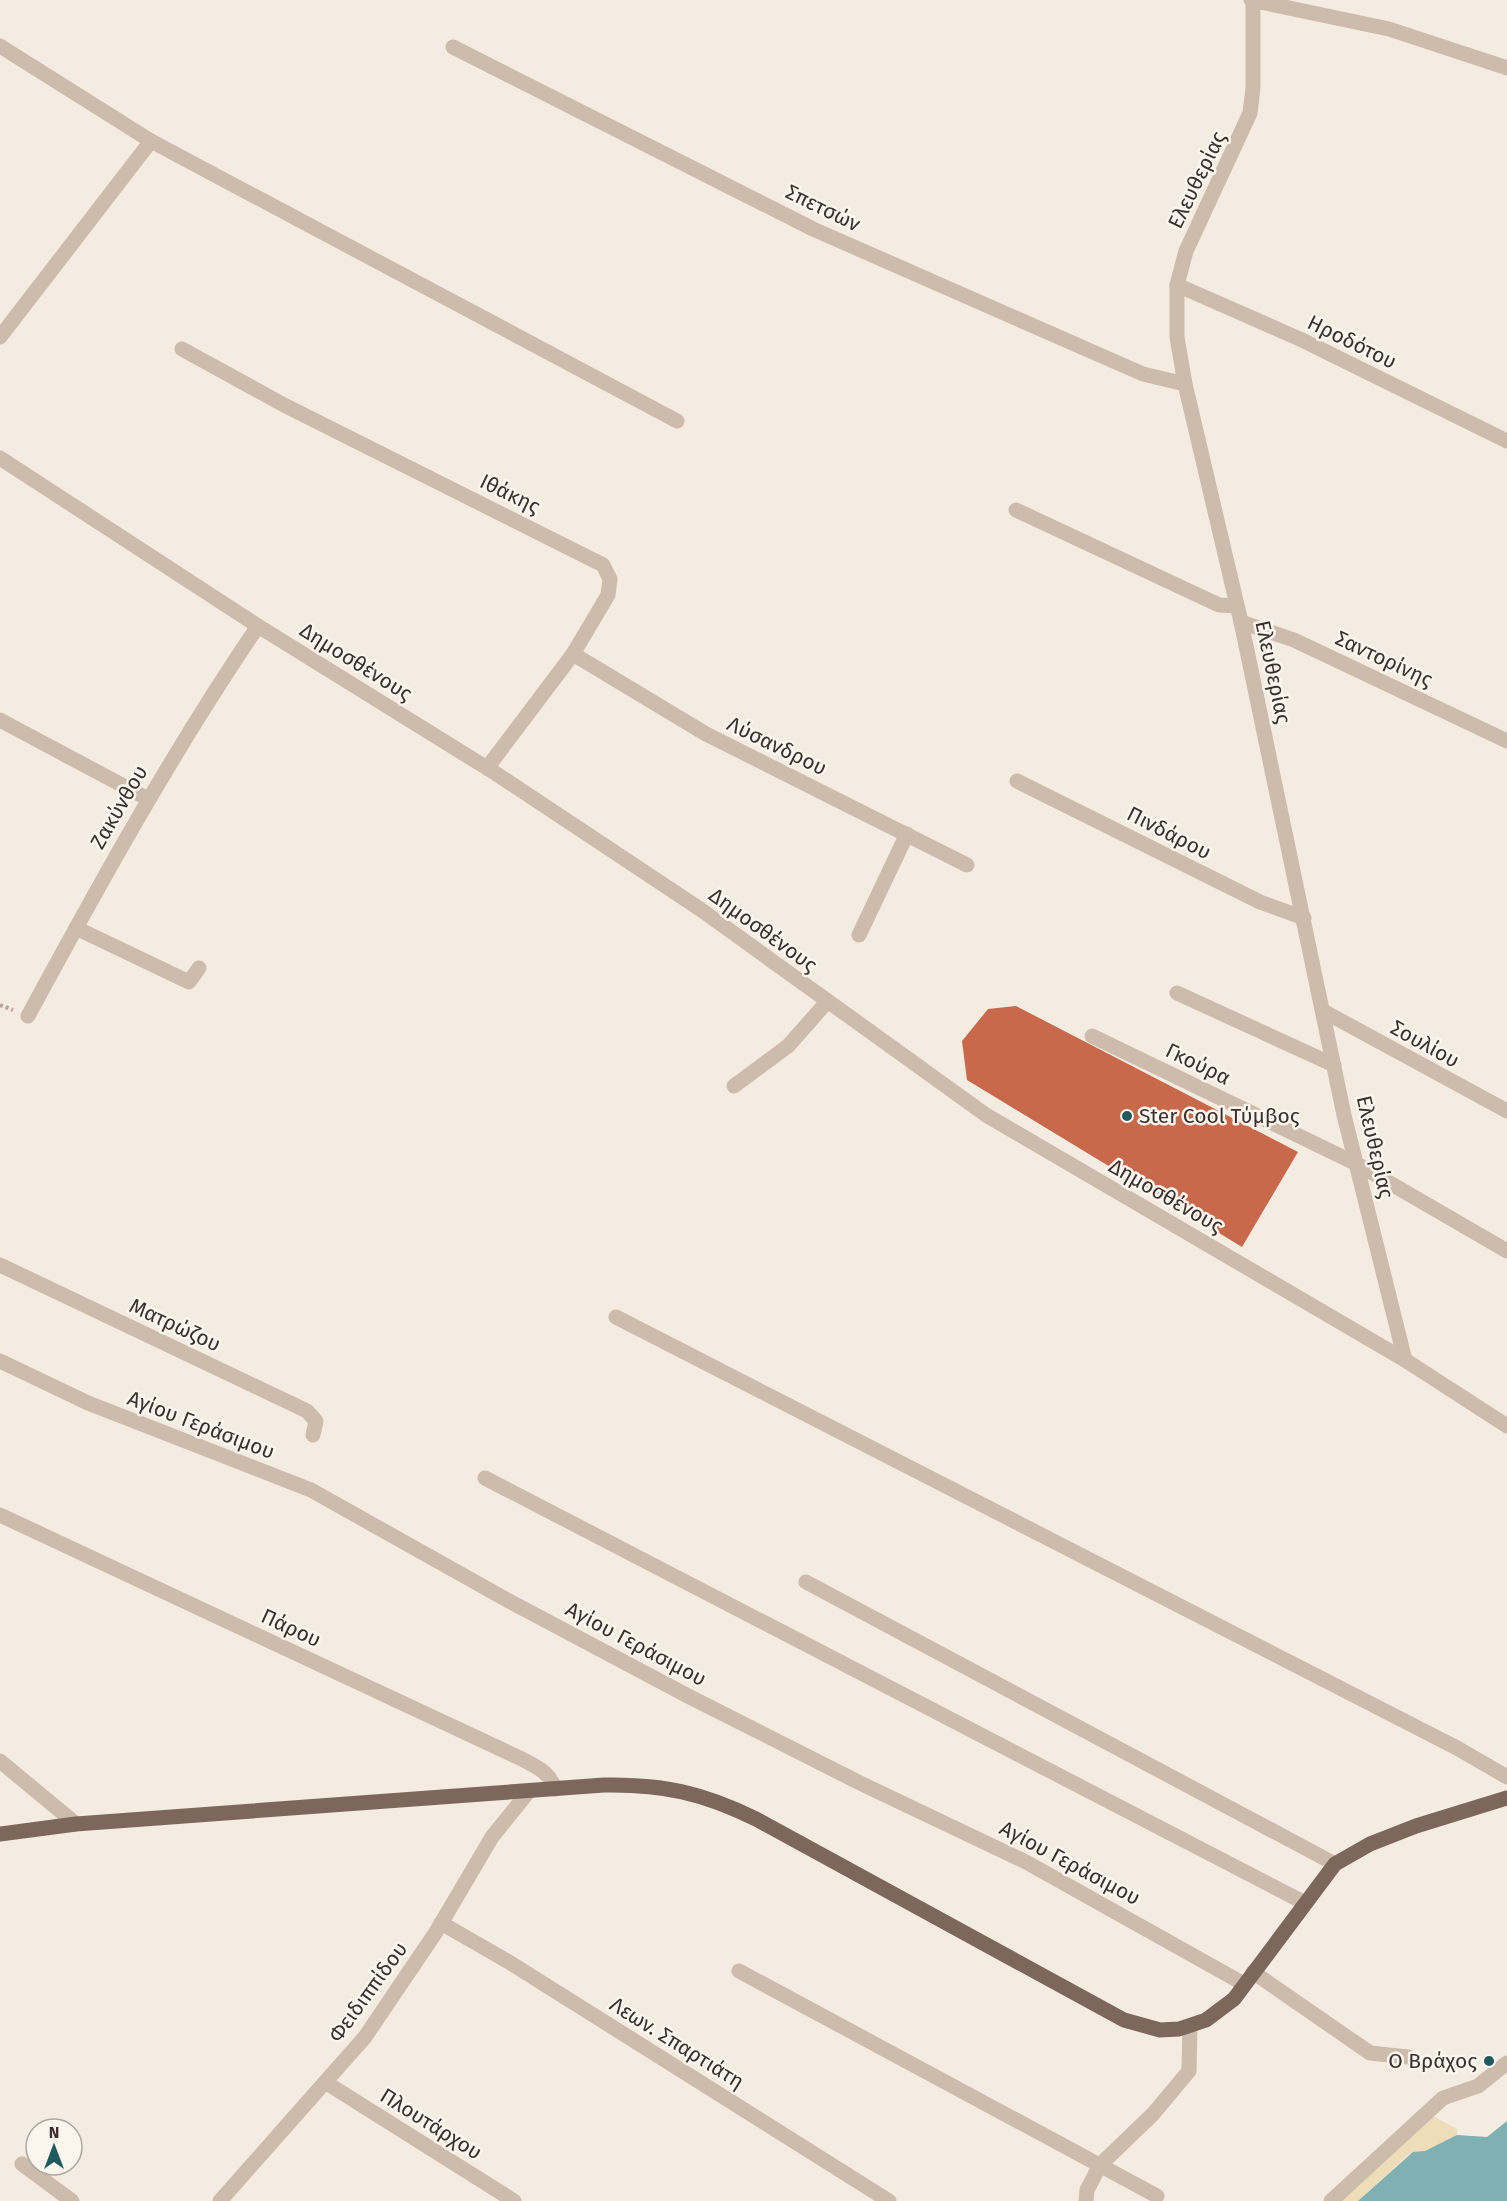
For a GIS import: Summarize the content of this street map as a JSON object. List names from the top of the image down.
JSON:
{
  "streets": {
    "street": [
      "Ελευθερίας",
      "Σπετσών",
      "Ηροδότου",
      "Ιθάκης",
      "Σαντορίνης",
      "Δημοσθένους",
      "Λύσανδρου",
      "Ζακύνθου",
      "Πινδάρου",
      "Σουλίου",
      "Γκούρα",
      "Ματρώζου",
      "Αγίου Γεράσιμου",
      "Πάρου",
      "Φειδιππίδου",
      "Λεων. Σπαρτιάτη",
      "Πλουτάρχου"
    ]
  },
  "crossings": [
    ["Ελευθερίας", "Σπετσών"],
    ["Ελευθερίας", "Ηροδότου"],
    ["Ελευθερίας", "Σαντορίνης"],
    ["Ελευθερίας", "Δημοσθένους"],
    ["Ελευθερίας", "Πινδάρου"],
    ["Ελευθερίας", "Σουλίου"],
    ["Ελευθερίας", "Γκούρα"],
    ["Ιθάκης", "Δημοσθένους"],
    ["Ιθάκης", "Λύσανδρου"],
    ["Δημοσθένους", "Ζακύνθου"],
    ["Φειδιππίδου", "Λεων. Σπαρτιάτη"],
    ["Φειδιππίδου", "Πλουτάρχου"]
  ],
  "places": ["Ster Cool Τύμβος", "Ο Βράχος"],
  "north": "top"
}
